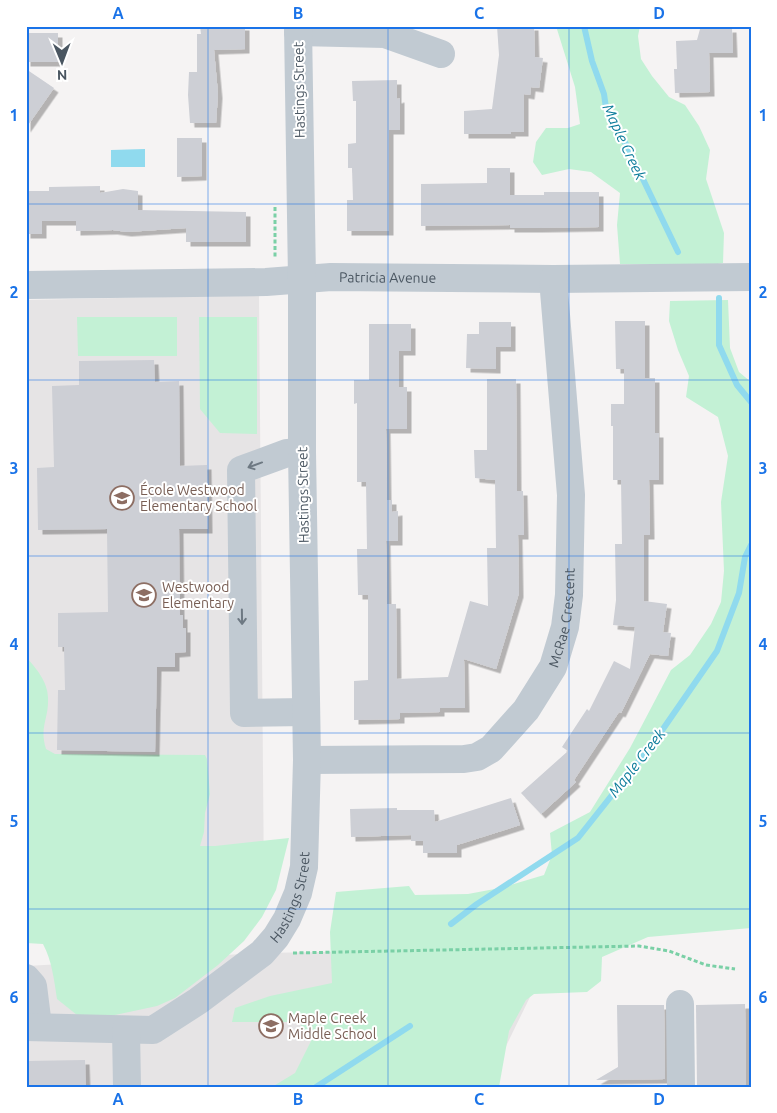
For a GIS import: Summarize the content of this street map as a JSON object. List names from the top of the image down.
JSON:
{
  "streets": {
    "street": ["Hastings Street", "Patricia Avenue", "McRae Crescent"]
  },
  "crossings": [
    ["Hastings Street", "Patricia Avenue"],
    ["Hastings Street", "McRae Crescent"],
    ["Patricia Avenue", "McRae Crescent"]
  ],
  "water": ["Maple Creek"],
  "places": {
    "school or university": ["École Westwood Elementary School", "Westwood Elementary", "Maple Creek Middle School"]
  },
  "north": "bottom",
  "grid": {
    "columns": [
      "A",
      "B",
      "C",
      "D"
    ],
    "rows": [
      "1",
      "2",
      "3",
      "4",
      "5",
      "6"
    ]
  }
}
